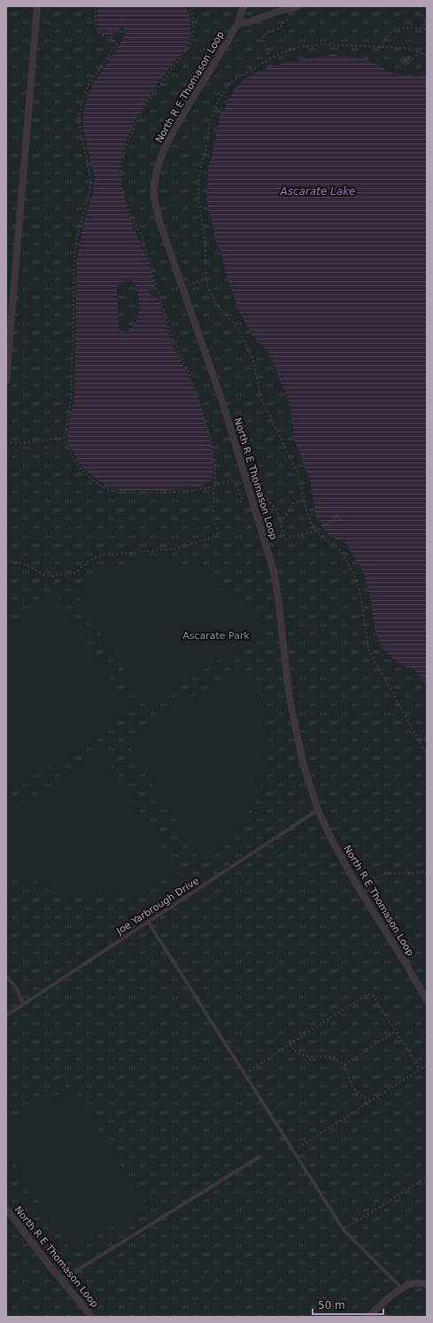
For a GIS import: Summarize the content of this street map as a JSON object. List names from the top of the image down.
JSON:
{
  "streets": {
    "street": ["North R E Thomason Loop"],
    "lane": ["Joe Yarbrough Drive"]
  },
  "crossings": [
    ["North R E Thomason Loop", "Joe Yarbrough Drive"]
  ],
  "water": ["Ascarate Lake"],
  "parks": ["Ascarate Park"],
  "scale_bar": "50 m"
}
